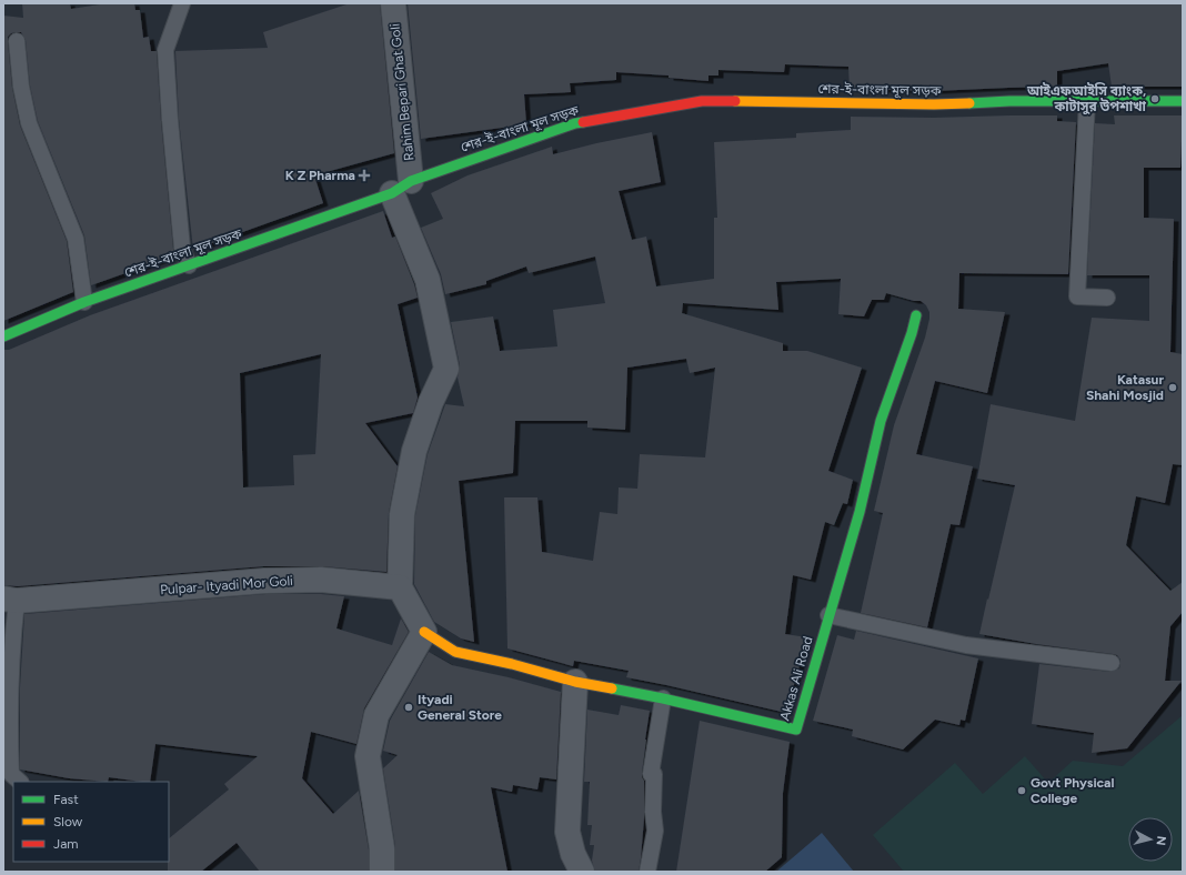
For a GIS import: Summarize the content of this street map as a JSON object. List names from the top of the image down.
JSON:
{
  "streets": {
    "street": [
      "শের-ই-বাংলা মূল সড়ক",
      "Rahim Bepari Ghat Goli",
      "Pulpar- Ityadi Mor Goli",
      "Akkas Ali Road"
    ]
  },
  "crossings": [
    ["শের-ই-বাংলা মূল সড়ক", "Rahim Bepari Ghat Goli"],
    ["Rahim Bepari Ghat Goli", "Pulpar- Ityadi Mor Goli"]
  ],
  "places": {
    "other": [
      "আইএফআইসি ব্যাংক, কাটাসুর উপশাখা",
      "Katasur Shahi Mosjid",
      "Ityadi General Store",
      "Govt Physical College"
    ],
    "health": ["K Z Pharma"]
  },
  "legend": ["Fast", "Slow", "Jam"],
  "north": "right"
}
